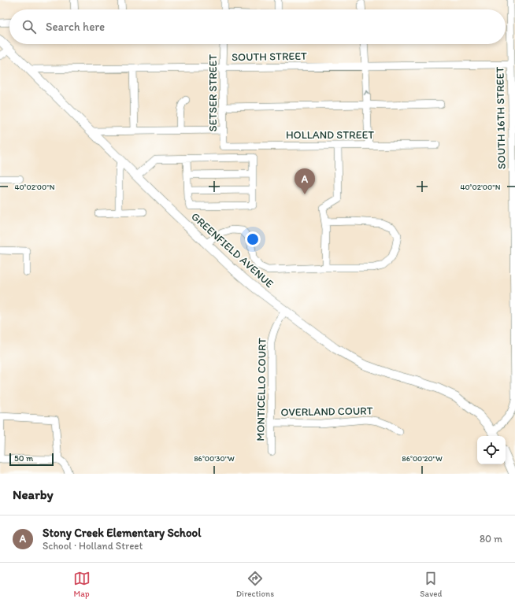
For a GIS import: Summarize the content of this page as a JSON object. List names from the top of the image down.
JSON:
{
  "streets": {
    "main road": ["GREENFIELD AVENUE"],
    "street": [
      "SOUTH STREET",
      "SETSER STREET",
      "SOUTH 16TH STREET",
      "HOLLAND STREET",
      "MONTICELLO COURT",
      "OVERLAND COURT"
    ]
  },
  "crossings": [
    ["SOUTH STREET", "SETSER STREET"],
    ["SOUTH STREET", "SOUTH 16TH STREET"],
    ["SOUTH STREET", "GREENFIELD AVENUE"],
    ["SETSER STREET", "HOLLAND STREET"],
    ["SOUTH 16TH STREET", "GREENFIELD AVENUE"],
    ["GREENFIELD AVENUE", "MONTICELLO COURT"],
    ["MONTICELLO COURT", "OVERLAND COURT"]
  ],
  "scale_bar": "50 m",
  "page": {
    "search": "Search here",
    "pins": "A",
    "scale": "50 m",
    "heading": "Nearby",
    "list": [
      {
        "mark": "A",
        "name": "Stony Creek Elementary School",
        "note": "School · Holland Street",
        "value": "80 m"
      }
    ],
    "nav": ["Map", "Directions", "Saved"]
  },
  "coordinates": ["40°02'00\"N", "86°00'30\"W", "86°00'20\"W"]
}
